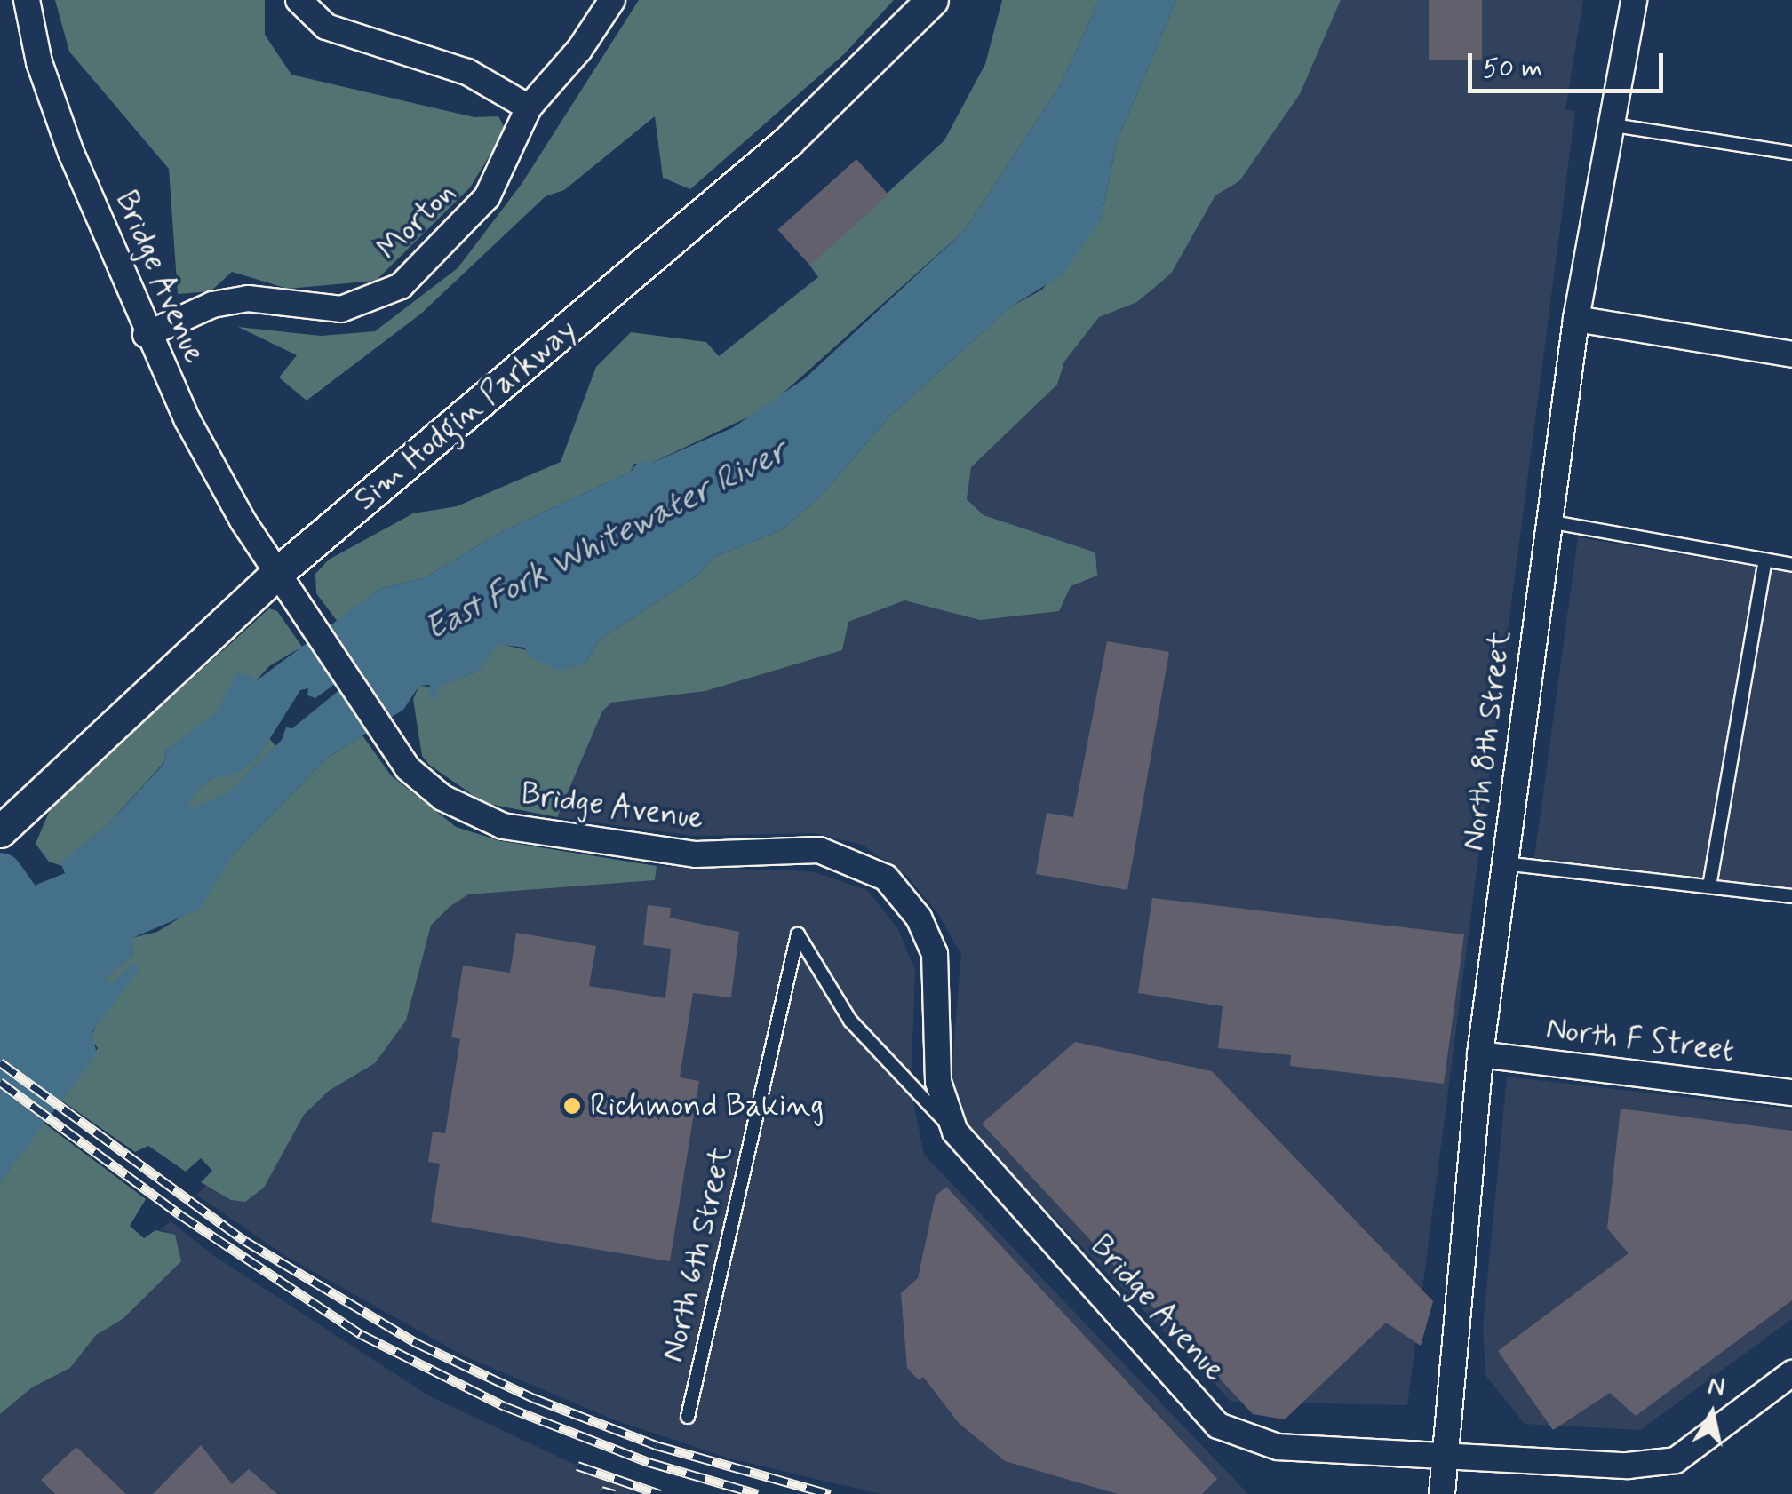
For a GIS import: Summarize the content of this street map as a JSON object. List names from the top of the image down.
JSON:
{
  "streets": {
    "street": [
      "Morton",
      "Bridge Avenue",
      "Sim Hodgin Parkway",
      "North 8th Street",
      "North F Street"
    ],
    "lane": ["North 6th Street"]
  },
  "crossings": [
    ["Morton", "Bridge Avenue"],
    ["Bridge Avenue", "Sim Hodgin Parkway"],
    ["Bridge Avenue", "North 8th Street"],
    ["Bridge Avenue", "North 6th Street"],
    ["North 8th Street", "North F Street"]
  ],
  "water": ["East Fork Whitewater River"],
  "places": ["Richmond Baking"],
  "scale_bar": "50 m",
  "north": "top"
}
